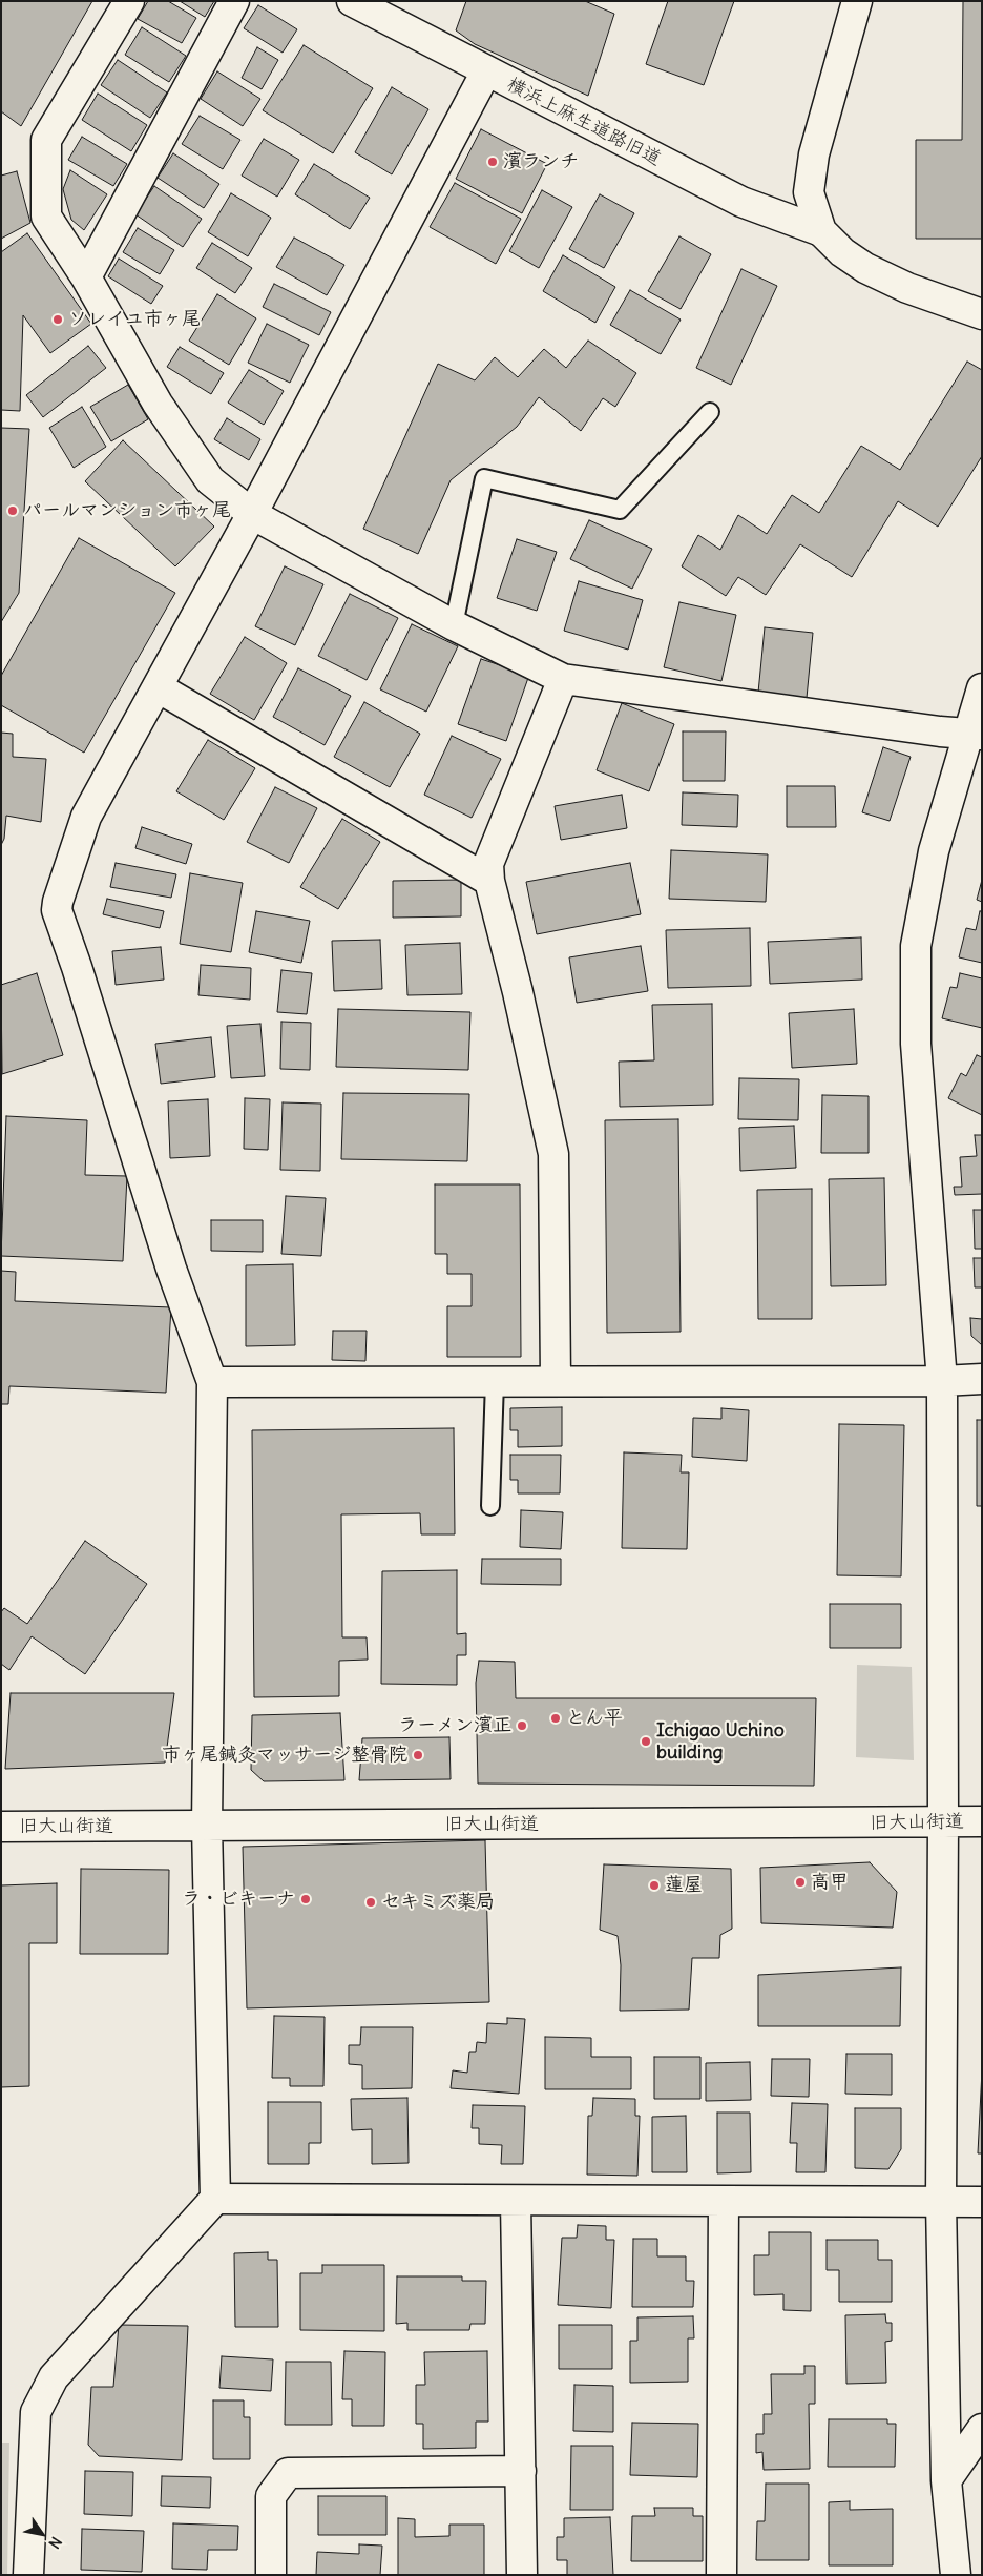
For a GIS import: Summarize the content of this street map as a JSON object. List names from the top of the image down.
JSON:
{
  "streets": {
    "street": ["横浜上麻生道路旧道", "旧大山街道"]
  },
  "places": [
    "濱ランチ",
    "ソレイユ市ヶ尾",
    "パールマンション市ヶ尾",
    "とん平",
    "ラーメン濱正",
    "Ichigao Uchino building",
    "市ヶ尾鍼灸マッサージ整骨院",
    "高甲",
    "蓮屋",
    "ラ・ビキーナ",
    "セキミズ薬局"
  ],
  "north": "bottom right"
}
